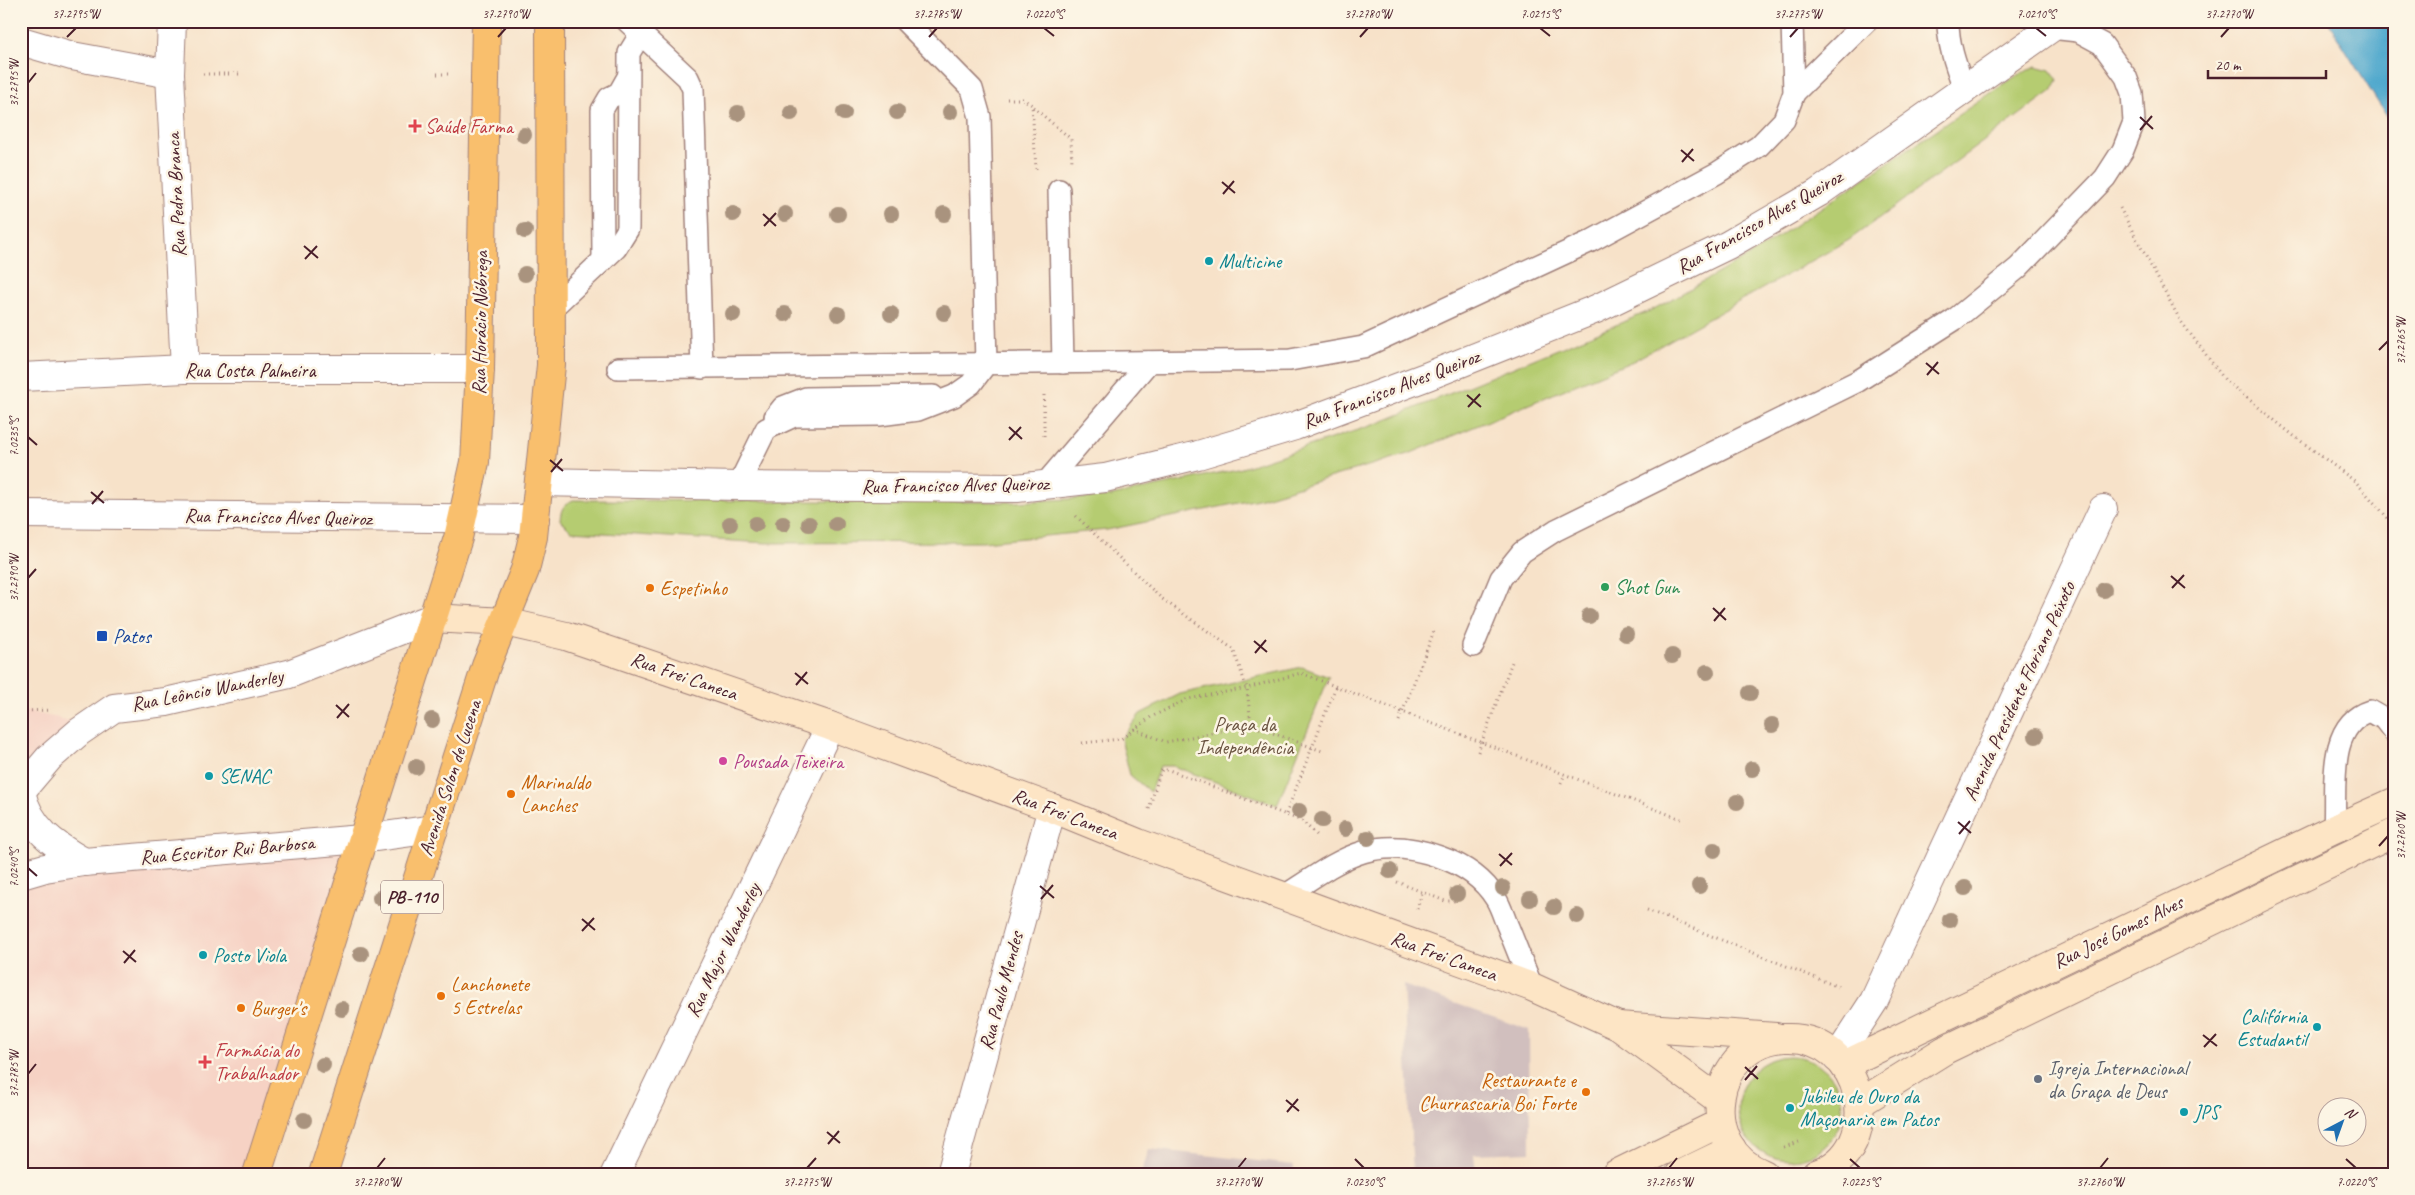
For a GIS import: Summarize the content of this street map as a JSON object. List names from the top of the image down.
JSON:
{
  "streets": {
    "main road": [
      "Rua Horácio Nóbrega",
      "Rua Frei Caneca",
      "Rua Leôncio Wanderley",
      "Avenida Solon de Lucena",
      "PB-110",
      "Rua José Gomes Alves"
    ],
    "street": [
      "Rua Pedra Branca",
      "Rua Francisco Alves Queiroz",
      "Rua Costa Palmeira",
      "Avenida Presidente Floriano Peixoto",
      "Rua Escritor Rui Barbosa",
      "Rua Major Wanderley",
      "Rua Paulo Mendes"
    ]
  },
  "crossings": [
    ["Rua Pedra Branca", "Rua Costa Palmeira"],
    ["Rua Francisco Alves Queiroz", "Rua Horácio Nóbrega"],
    ["Rua Francisco Alves Queiroz", "Avenida Solon de Lucena"],
    ["Rua Horácio Nóbrega", "Rua Costa Palmeira"],
    ["Rua Horácio Nóbrega", "Rua Leôncio Wanderley"],
    ["Rua Horácio Nóbrega", "PB-110"],
    ["Rua Frei Caneca", "Rua Leôncio Wanderley"],
    ["Rua Frei Caneca", "Avenida Presidente Floriano Peixoto"],
    ["Rua Frei Caneca", "Avenida Solon de Lucena"],
    ["Rua Frei Caneca", "Rua José Gomes Alves"],
    ["Rua Frei Caneca", "Rua Major Wanderley"],
    ["Rua Frei Caneca", "Rua Paulo Mendes"],
    ["Rua Leôncio Wanderley", "Avenida Solon de Lucena"],
    ["Rua Leôncio Wanderley", "Rua Escritor Rui Barbosa"],
    ["Rua Leôncio Wanderley", "PB-110"],
    ["Avenida Presidente Floriano Peixoto", "Rua José Gomes Alves"],
    ["Avenida Solon de Lucena", "Rua Escritor Rui Barbosa"],
    ["Rua Escritor Rui Barbosa", "PB-110"]
  ],
  "parks": ["Praça da Independência"],
  "places": {
    "health": ["Saúde Farma", "Farmácia do Trabalhador"],
    "other": [
      "Multicine",
      "Shot Gun",
      "Espetinho",
      "Pousada Teixeira",
      "SENAC",
      "Marinaldo Lanches",
      "Posto Viola",
      "Lanchonete 5 Estrelas",
      "Burger's",
      "Califórnia Estudantil",
      "Igreja Internacional da Graça de Deus",
      "Restaurante e Churrascaria Boi Forte",
      "Jubileu de Ouro da Maçonaria em Patos",
      "JPS"
    ],
    "transit": ["Patos"]
  },
  "scale_bar": "20 m",
  "north": "top right",
  "coordinates": [
    "37.2795°W",
    "37.2790°W",
    "37.2785°W",
    "7.0220°S",
    "37.2780°W",
    "7.0215°S",
    "37.2775°W",
    "7.0210°S",
    "37.2770°W",
    "37.2765°W",
    "7.0235°S",
    "37.2760°W",
    "7.0240°S",
    "7.0230°S",
    "7.0225°S"
  ]
}
